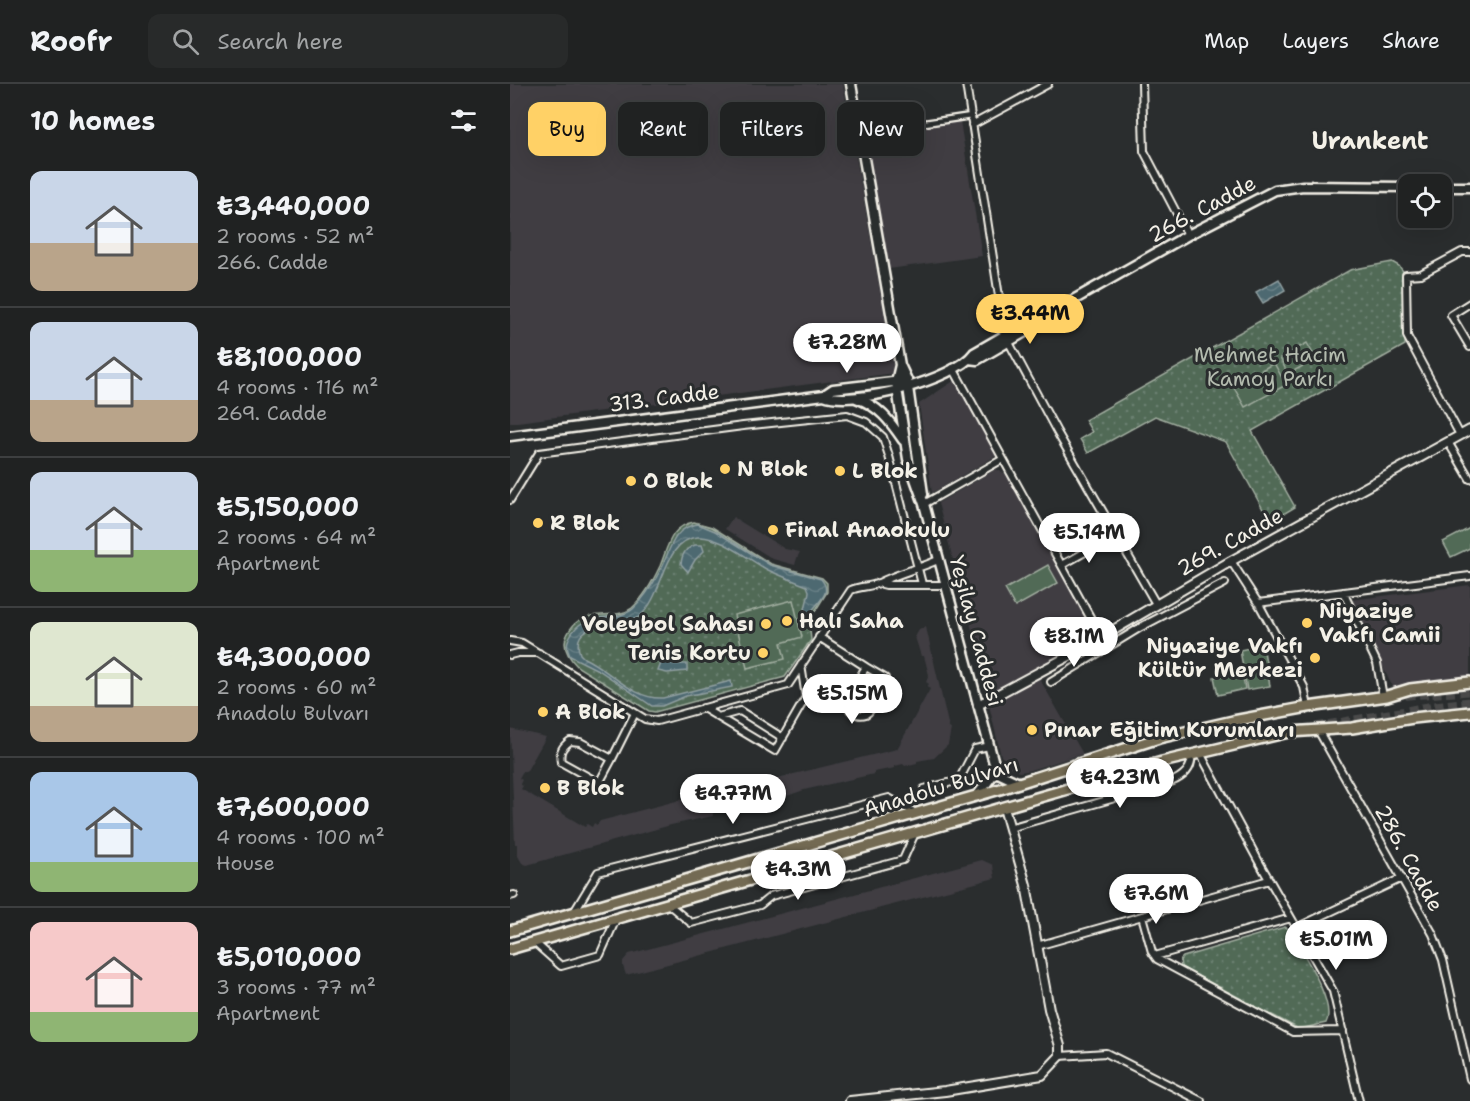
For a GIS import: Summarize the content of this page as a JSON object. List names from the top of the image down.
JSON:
{
  "streets": {
    "main road": [
      "266. Cadde",
      "313. Cadde",
      "Yeşilay Caddesi",
      "Anadolu Bulvarı"
    ],
    "street": ["269. Cadde", "286. Cadde"]
  },
  "crossings": [
    ["266. Cadde", "313. Cadde"],
    ["266. Cadde", "Yeşilay Caddesi"],
    ["313. Cadde", "Yeşilay Caddesi"],
    ["269. Cadde", "Yeşilay Caddesi"],
    ["Anadolu Bulvarı", "286. Cadde"]
  ],
  "districts": ["Urankent"],
  "parks": ["Mehmet Hacim Kamoy Parkı"],
  "places": [
    "N Blok",
    "L Blok",
    "O Blok",
    "R Blok",
    "Final Anaokulu",
    "Halı Saha",
    "Niyaziye Vakfı Camii",
    "Voleybol Sahası",
    "Tenis Kortu",
    "Niyaziye Vakfı Kültür Merkezi",
    "A Blok",
    "Pınar Eğitim Kurumları",
    "B Blok"
  ],
  "page": {
    "header": "Roofr",
    "search": "Search here",
    "nav": ["Map", "Layers", "Share"],
    "heading": "10 homes",
    "chip": [
      "Buy",
      "Rent",
      "Filters",
      "New"
    ],
    "list": [
      {
        "name": "₺3,440,000",
        "note": "2 rooms · 52 m² · 266. Cadde"
      },
      {
        "name": "₺8,100,000",
        "note": "4 rooms · 116 m² · 269. Cadde"
      },
      {
        "name": "₺5,150,000",
        "note": "2 rooms · 64 m² · Apartment"
      },
      {
        "name": "₺4,300,000",
        "note": "2 rooms · 60 m² · Anadolu Bulvarı"
      },
      {
        "name": "₺7,600,000",
        "note": "4 rooms · 100 m² · House"
      },
      {
        "name": "₺5,010,000",
        "note": "3 rooms · 77 m² · Apartment"
      }
    ],
    "price": [
      "₺3.44M",
      "₺7.28M",
      "₺5.14M",
      "₺8.1M",
      "₺5.15M",
      "₺4.23M",
      "₺4.77M",
      "₺4.3M",
      "₺7.6M",
      "₺5.01M"
    ]
  }
}
